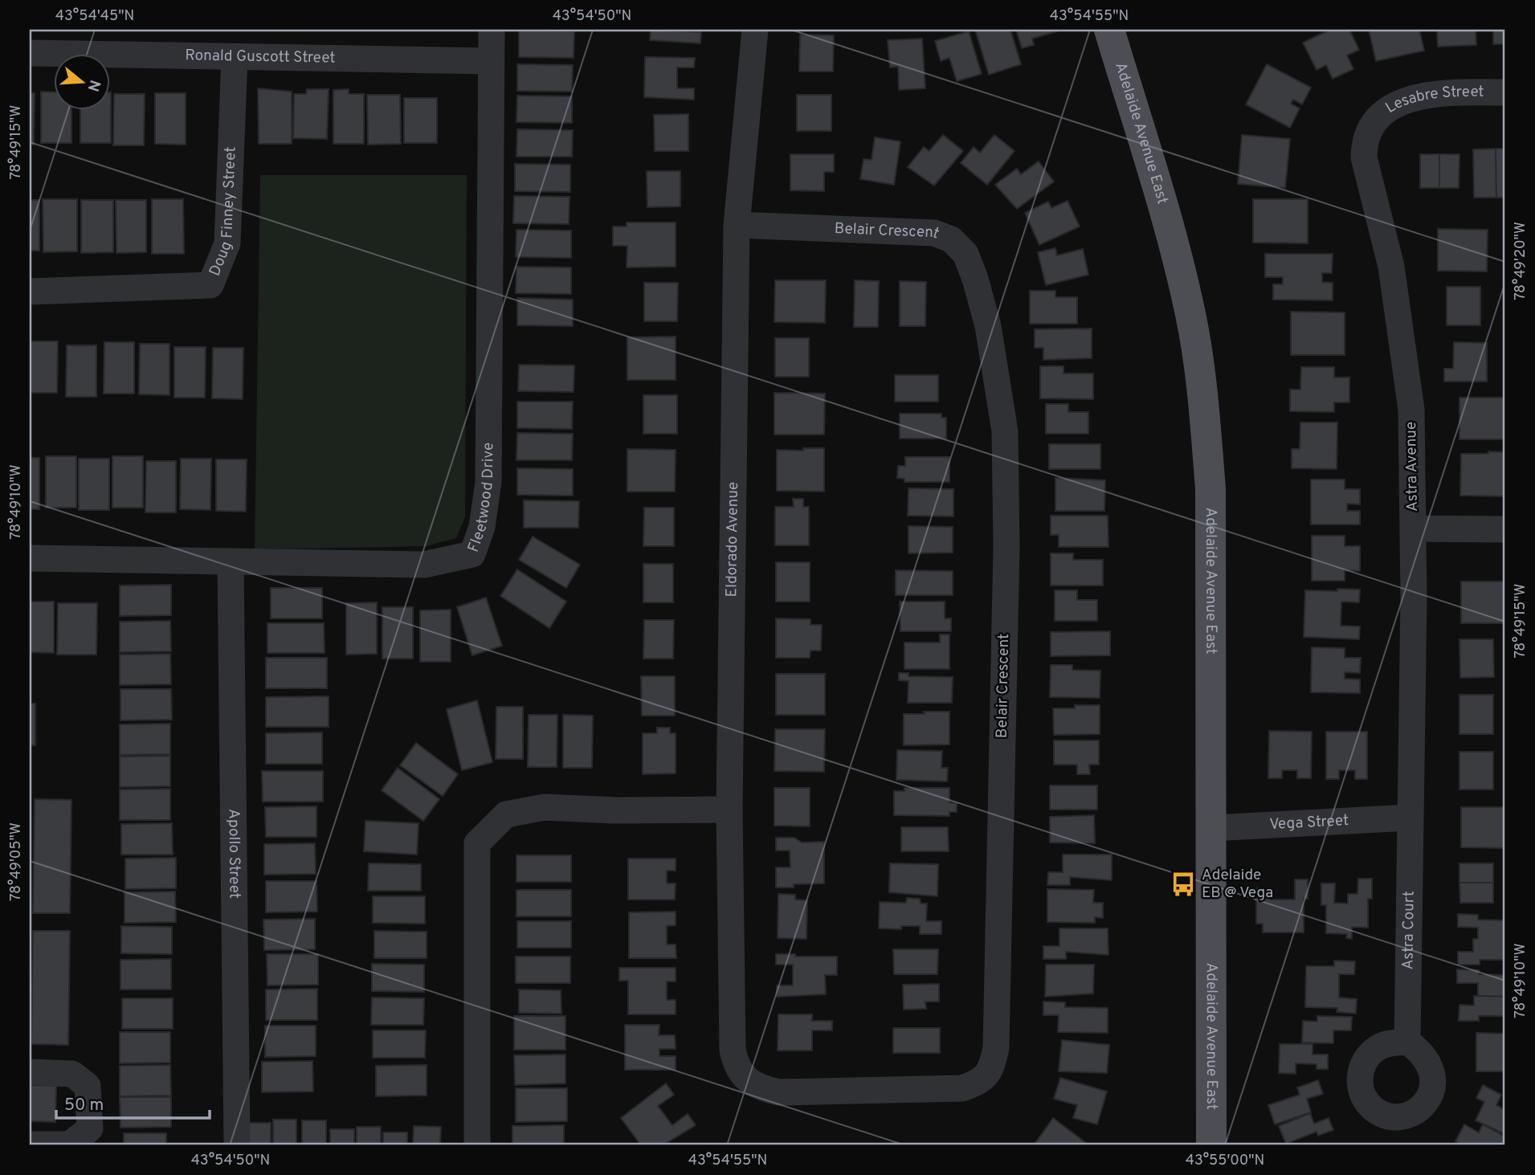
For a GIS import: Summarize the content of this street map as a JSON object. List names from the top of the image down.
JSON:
{
  "streets": {
    "main road": ["Adelaide Avenue East"],
    "street": [
      "Ronald Guscott Street",
      "Lesabre Street",
      "Doug Finney Street",
      "Belair Crescent",
      "Astra Avenue",
      "Fleetwood Drive",
      "Eldorado Avenue",
      "Vega Street",
      "Apollo Street",
      "Astra Court"
    ]
  },
  "crossings": [
    ["Ronald Guscott Street", "Doug Finney Street"],
    ["Ronald Guscott Street", "Fleetwood Drive"],
    ["Lesabre Street", "Astra Avenue"],
    ["Adelaide Avenue East", "Vega Street"],
    ["Belair Crescent", "Eldorado Avenue"],
    ["Astra Avenue", "Vega Street"],
    ["Astra Avenue", "Astra Court"],
    ["Fleetwood Drive", "Apollo Street"],
    ["Vega Street", "Astra Court"]
  ],
  "places": {
    "bus stop": ["Adelaide EB @ Vega"]
  },
  "scale_bar": "50 m",
  "north": "right",
  "coordinates": [
    "43°54'45\"N",
    "43°54'50\"N",
    "43°54'55\"N",
    "78°49'15\"W",
    "78°49'20\"W",
    "78°49'10\"W",
    "78°49'05\"W",
    "43°55'00\"N"
  ]
}
